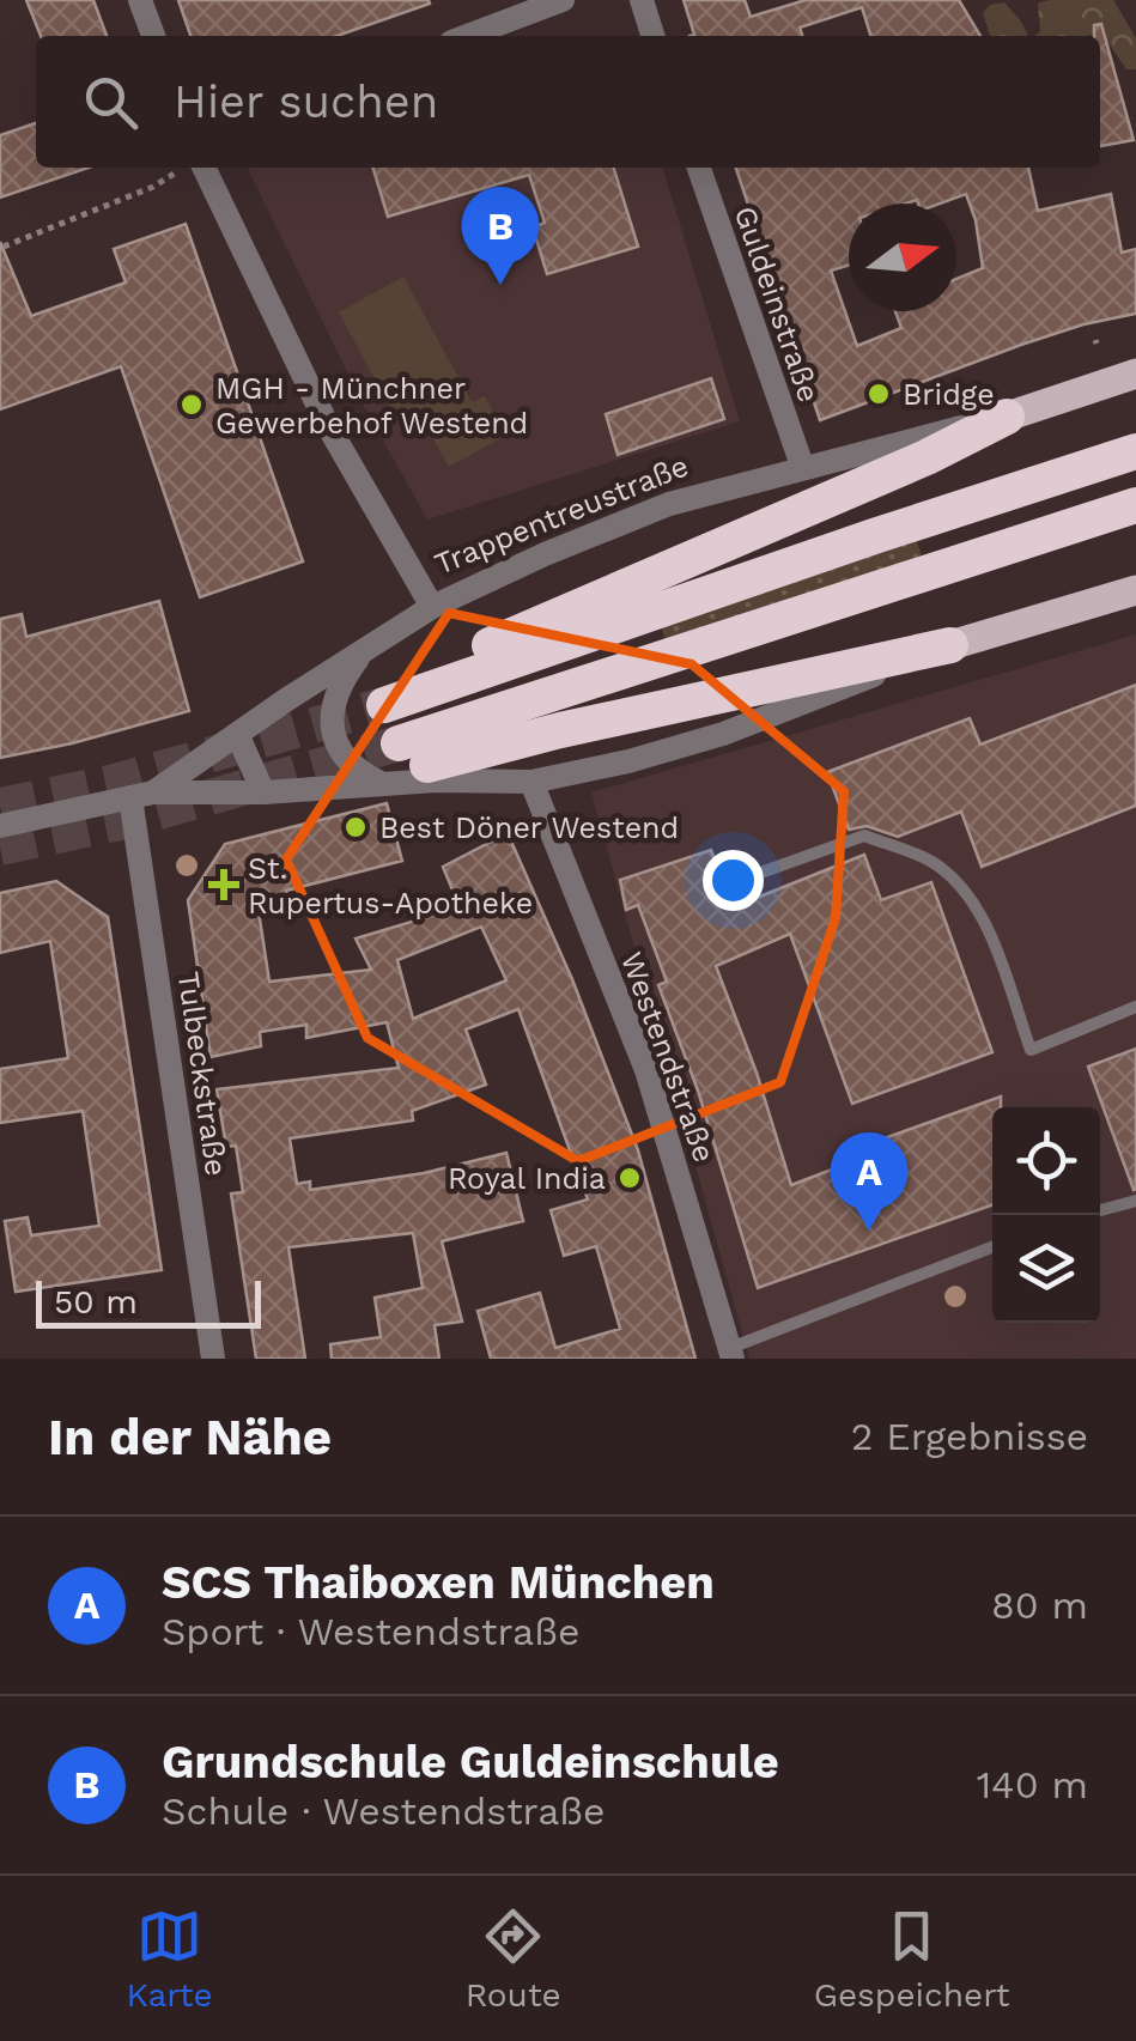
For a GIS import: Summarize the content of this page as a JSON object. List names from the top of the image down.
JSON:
{
  "streets": {
    "street": [
      "Guldeinstraße",
      "Trappentreustraße",
      "Westendstraße",
      "Tulbeckstraße"
    ]
  },
  "crossings": [
    ["Guldeinstraße", "Trappentreustraße"],
    ["Trappentreustraße", "Westendstraße"],
    ["Trappentreustraße", "Tulbeckstraße"]
  ],
  "places": {
    "other": [
      "Bridge",
      "MGH - Münchner Gewerbehof Westend",
      "Best Döner Westend",
      "Royal India"
    ],
    "health": ["St. Rupertus-Apotheke"]
  },
  "scale_bar": "50 m",
  "north": "right",
  "page": {
    "search": "Hier suchen",
    "pins": ["B", "A"],
    "scale": "50 m",
    "heading": ["In der Nähe", "2 Ergebnisse"],
    "list": [
      {
        "mark": "A",
        "name": "SCS Thaiboxen München",
        "note": "Sport · Westendstraße",
        "value": "80 m"
      },
      {
        "mark": "B",
        "name": "Grundschule Guldeinschule",
        "note": "Schule · Westendstraße",
        "value": "140 m"
      }
    ],
    "nav": ["Karte", "Route", "Gespeichert"]
  }
}
